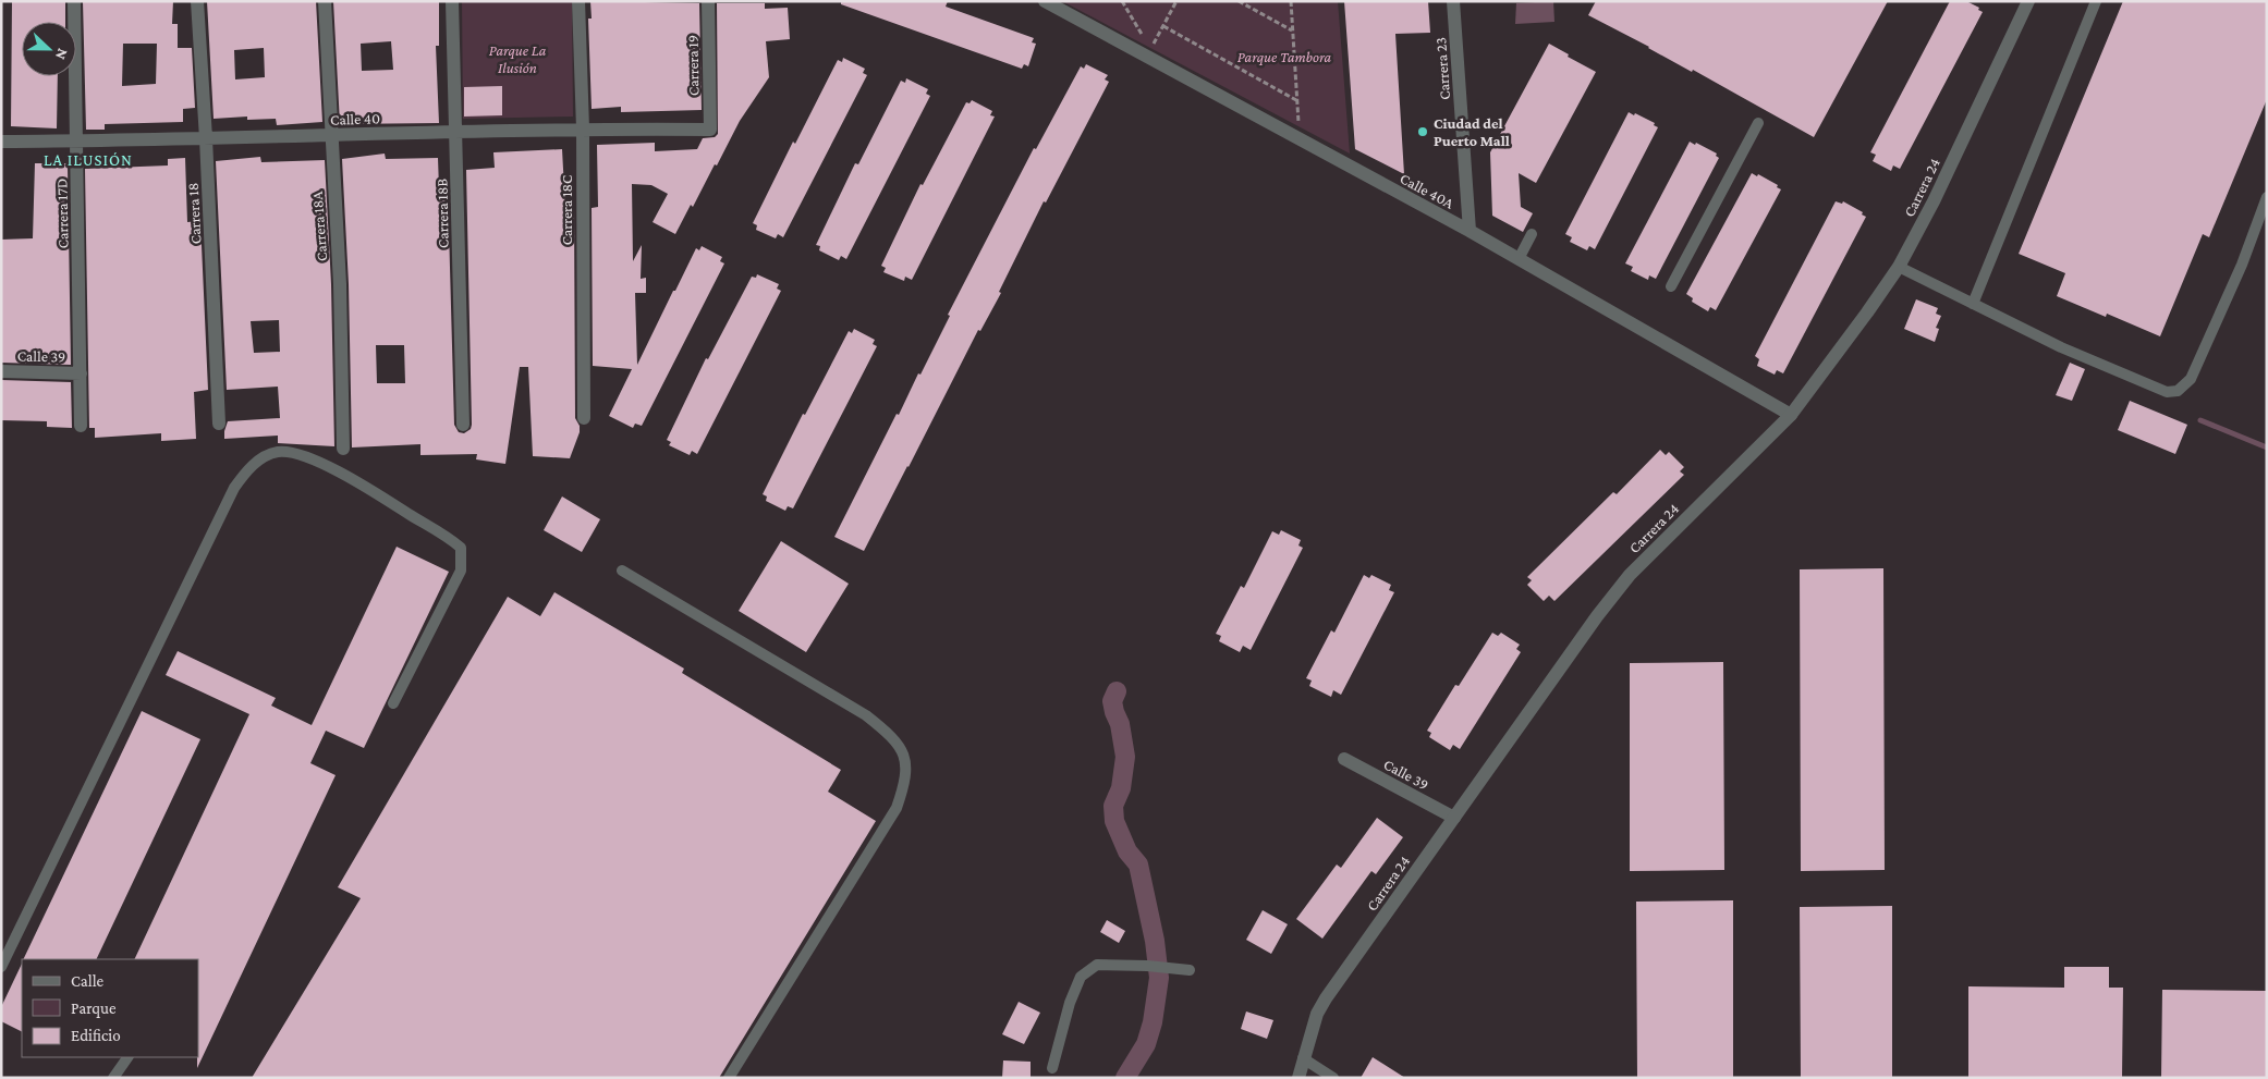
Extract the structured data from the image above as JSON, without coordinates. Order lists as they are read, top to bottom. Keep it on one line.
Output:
{"streets":{"street":["Carrera 19","Carrera 23","Calle 40","Carrera 24","Calle 40A","Carrera 18C","Carrera 17D","Carrera 18","Carrera 18B","Carrera 18A","Calle 39"]},"crossings":[["Carrera 19","Calle 40"],["Carrera 23","Calle 40A"],["Calle 40","Carrera 18C"],["Calle 40","Carrera 17D"],["Calle 40","Carrera 18"],["Calle 40","Carrera 18B"],["Calle 40","Carrera 18A"],["Carrera 24","Calle 40A"],["Carrera 24","Calle 39"],["Carrera 17D","Calle 39"]],"districts":["LA ILUSIÓN"],"parks":["Parque La Ilusión","Parque Tambora"],"places":["Ciudad del Puerto Mall"],"legend":["Calle","Parque","Edificio"],"north":"right"}
